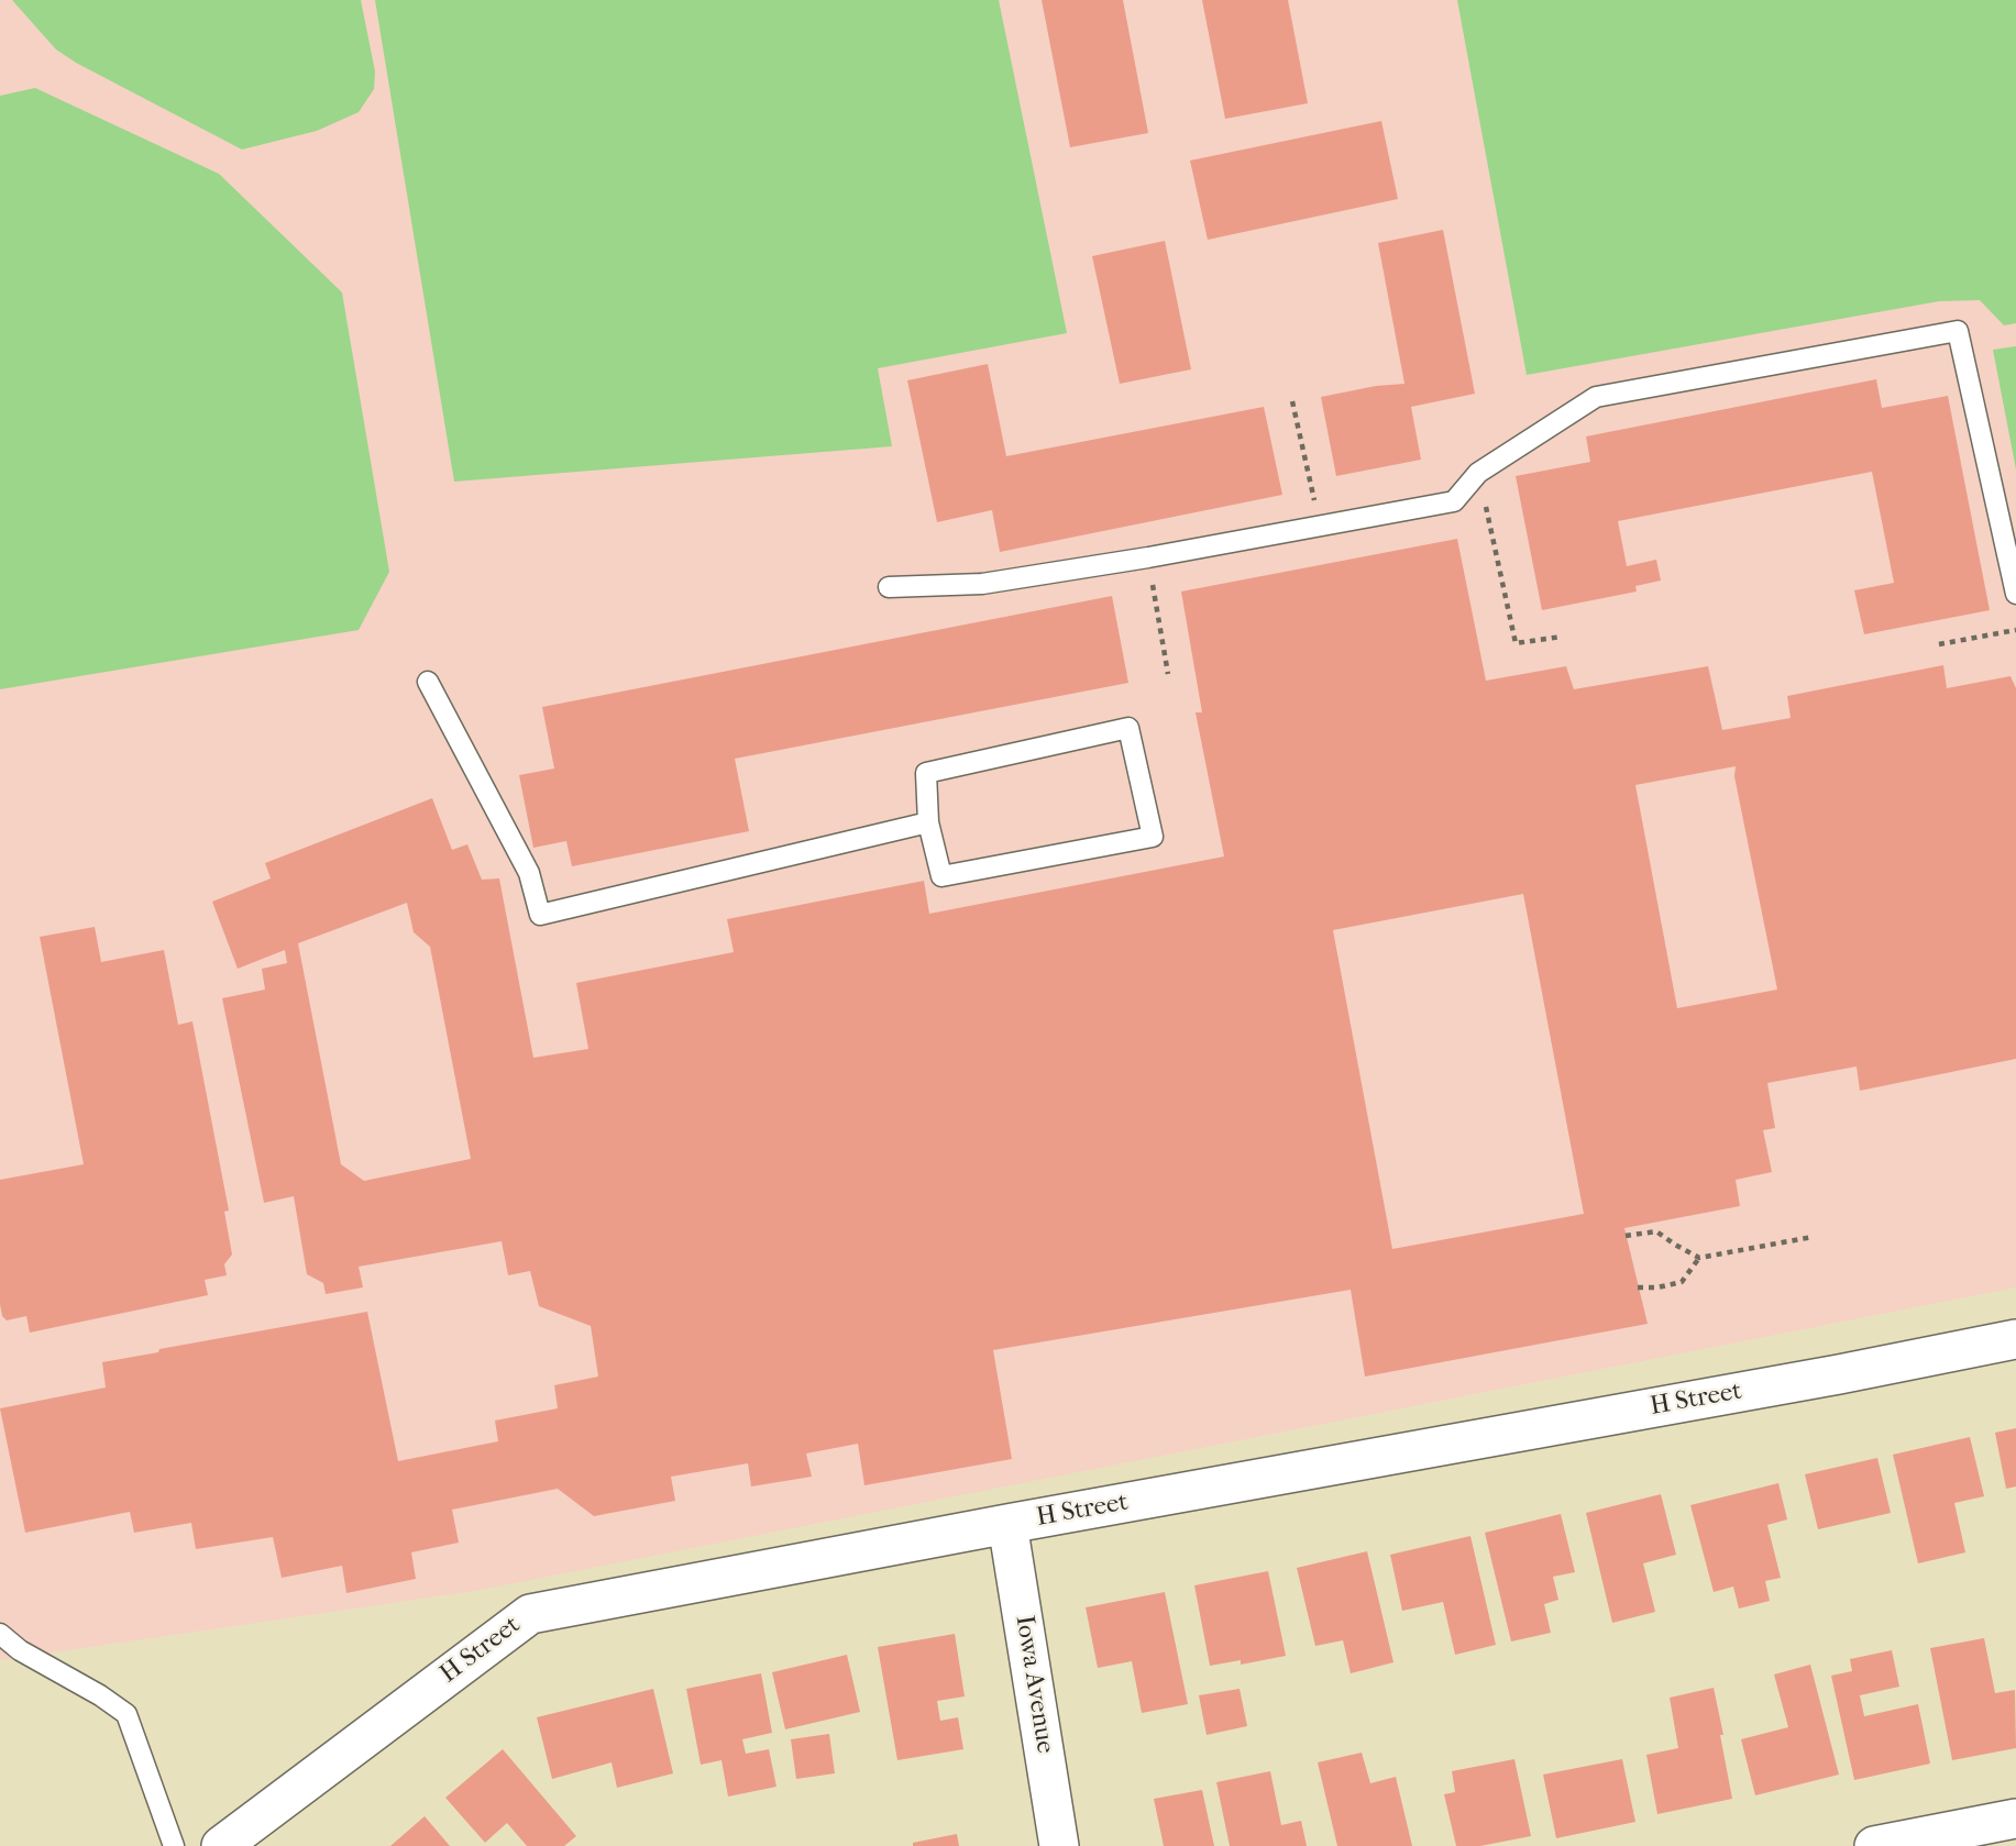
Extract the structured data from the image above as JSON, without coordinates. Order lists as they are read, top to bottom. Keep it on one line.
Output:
{"streets":{"street":["H Street","Iowa Avenue"]},"crossings":[["H Street","Iowa Avenue"]]}
